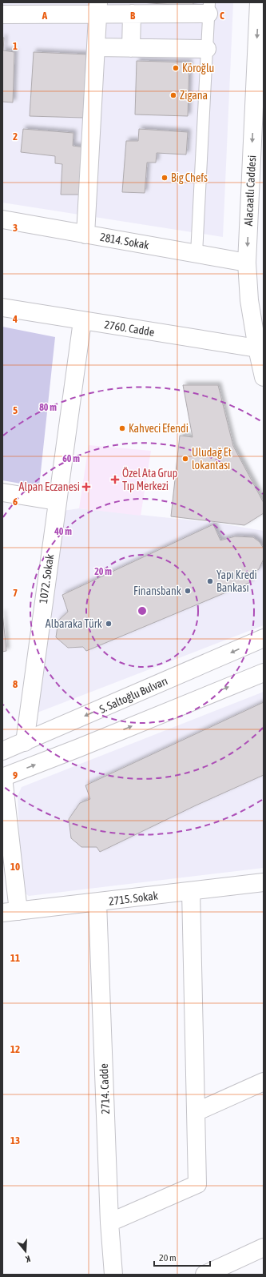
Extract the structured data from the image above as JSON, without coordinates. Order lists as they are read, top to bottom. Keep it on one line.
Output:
{"streets":{"street":["Alacaatlı Caddesi","2814. Sokak","2760. Cadde","1072. Sokak","S. Saltoğlu Bulvarı","2715. Sokak","2714. Cadde"]},"crossings":[["Alacaatlı Caddesi","2814. Sokak"],["Alacaatlı Caddesi","2760. Cadde"],["2760. Cadde","1072. Sokak"],["1072. Sokak","S. Saltoğlu Bulvarı"],["2715. Sokak","2714. Cadde"]],"one_way":["Alacaatlı Caddesi"],"places":{"other":["Köroğlu","Zigana","Big Chefs","Kahveci Efendi","Uludağ Et lokantası","Yapı Kredi Bankası","Finansbank","Albaraka Türk"],"health":["Özel Ata Grup Tıp Merkezi","Alpan Eczanesi"]},"scale_bar":"20 m","north":"bottom","grid":{"columns":["A","B","C"],"rows":["1","2","3","4","5","6","7","8","9","10","11","12","13"]},"rings":["80 m","60 m","40 m","20 m"]}
